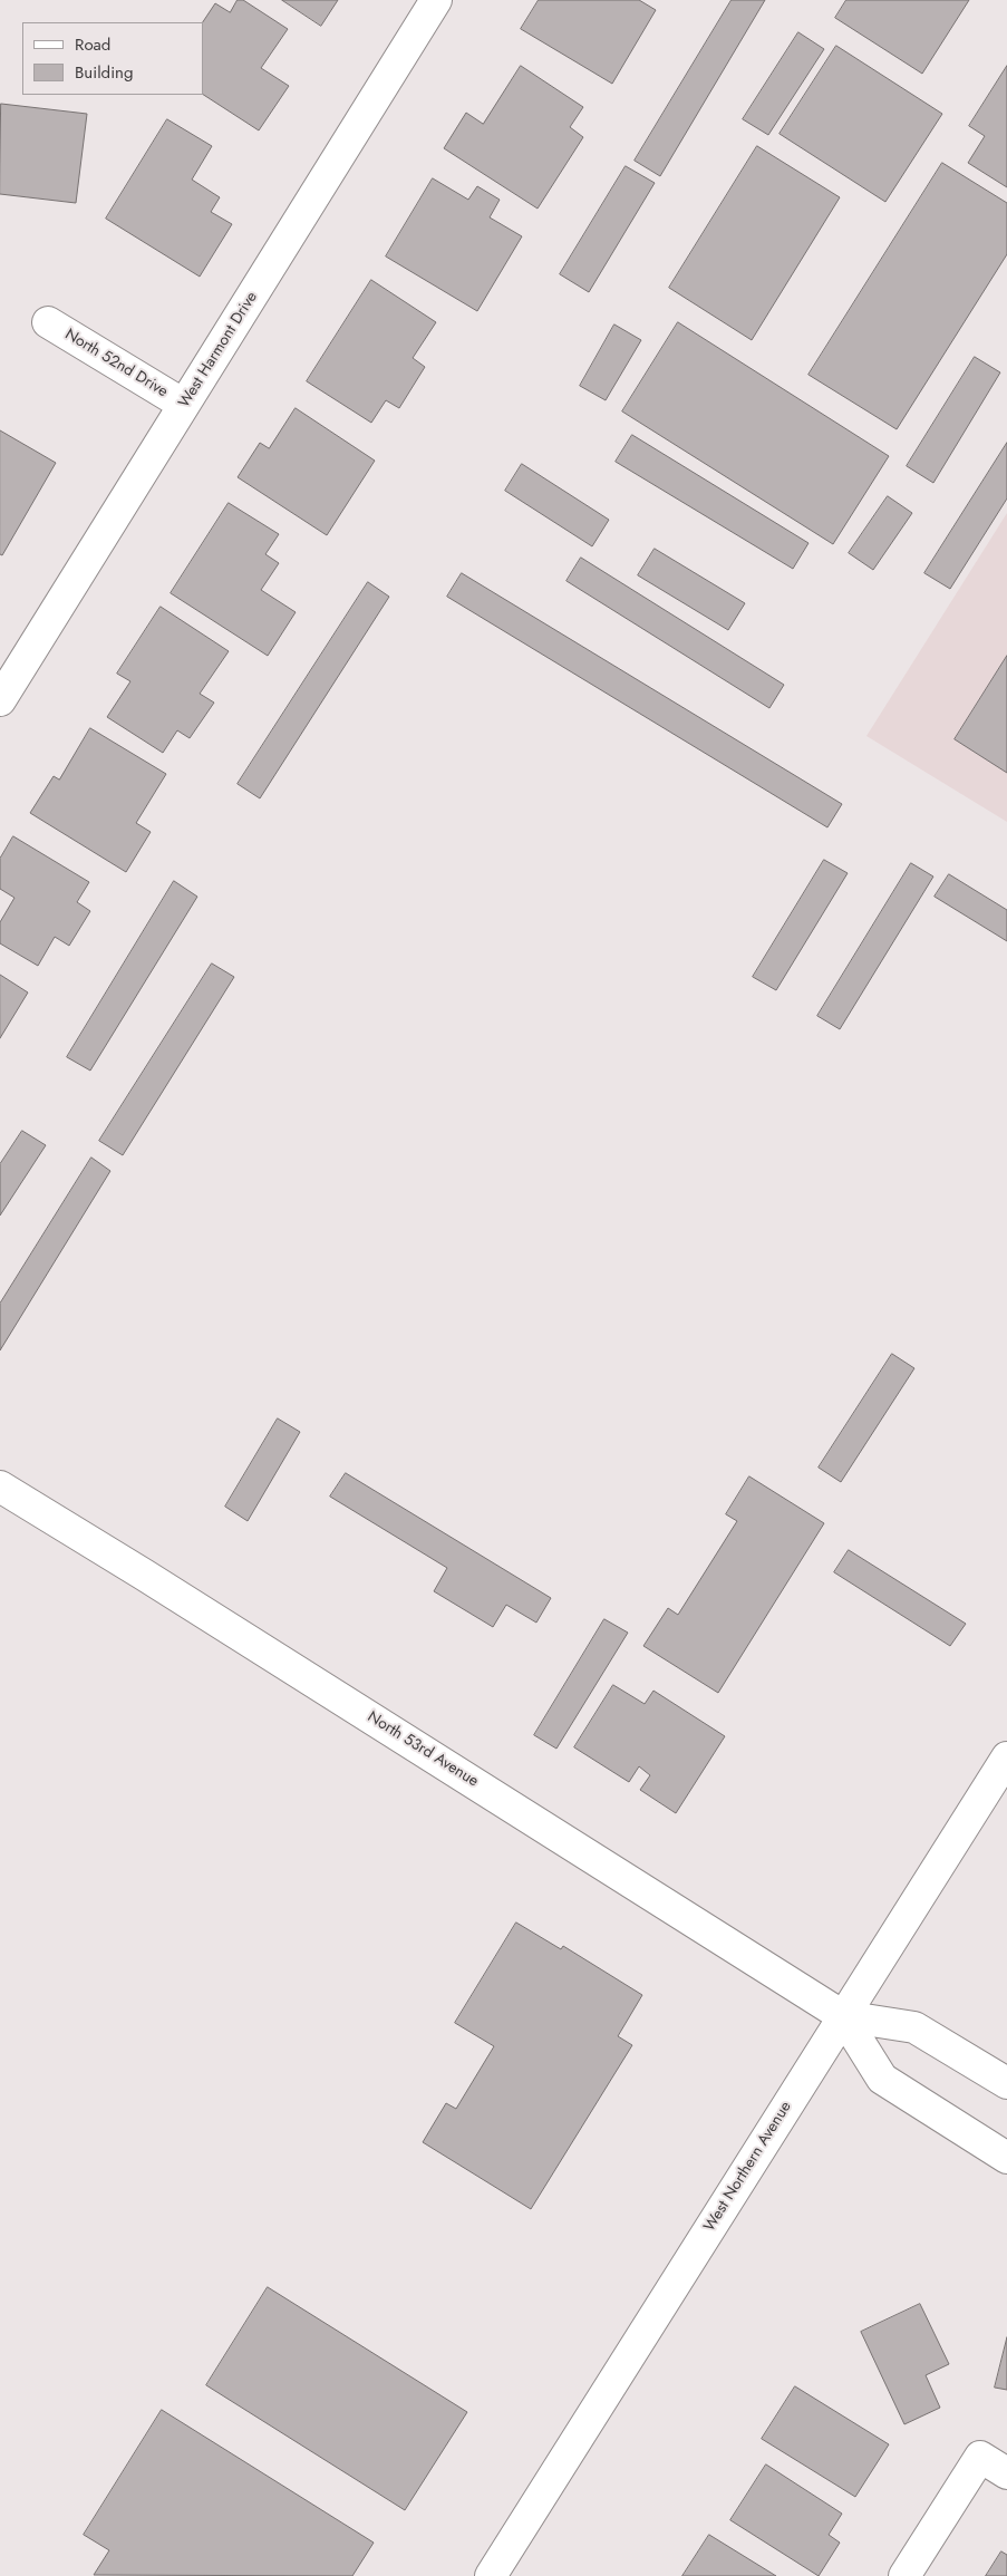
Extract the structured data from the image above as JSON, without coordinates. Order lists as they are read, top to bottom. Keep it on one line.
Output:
{"streets":{"street":["West Harmont Drive","North 52nd Drive","North 53rd Avenue","West Northern Avenue"]},"crossings":[["West Harmont Drive","North 52nd Drive"],["North 53rd Avenue","West Northern Avenue"]],"legend":["Road","Building"]}
